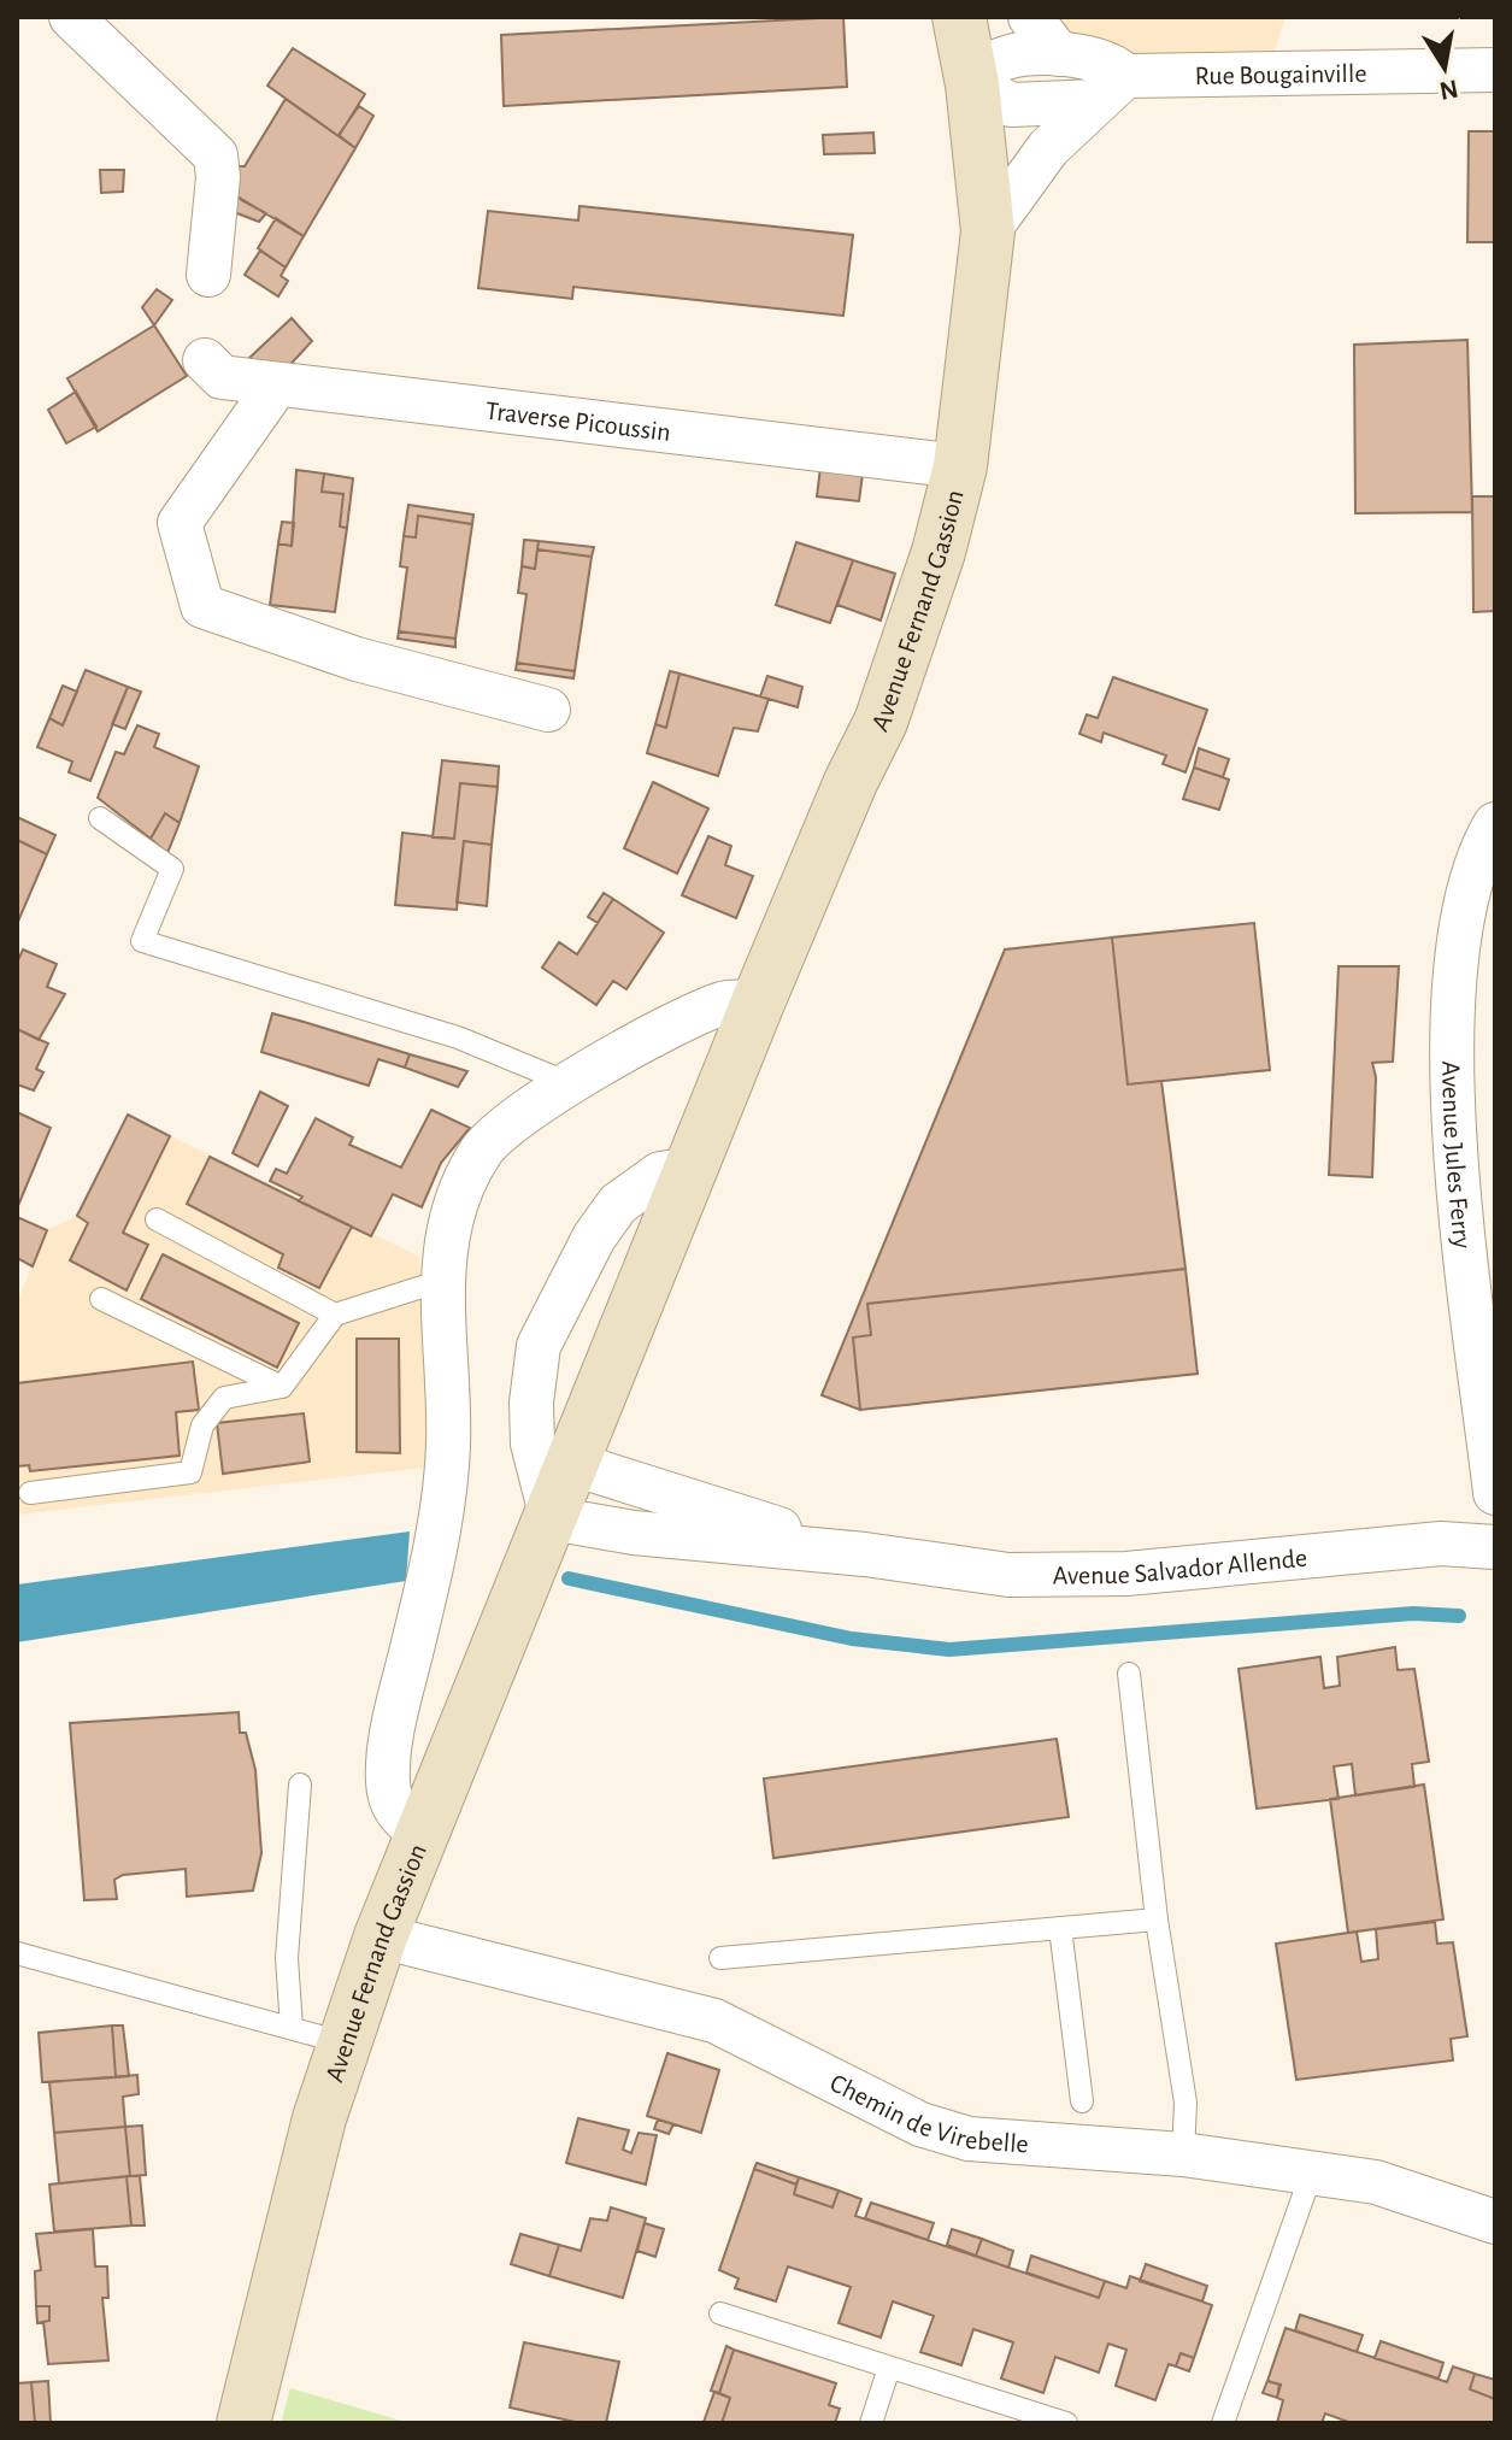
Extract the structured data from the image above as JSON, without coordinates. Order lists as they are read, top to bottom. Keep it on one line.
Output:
{"streets":{"street":["Rue Bougainville","Traverse Picoussin","Avenue Fernand Gassion","Avenue Jules Ferry","Avenue Salvador Allende","Chemin de Virebelle"]},"crossings":[["Rue Bougainville","Avenue Fernand Gassion"],["Traverse Picoussin","Avenue Fernand Gassion"],["Avenue Fernand Gassion","Avenue Salvador Allende"],["Avenue Fernand Gassion","Chemin de Virebelle"]],"north":"bottom"}
